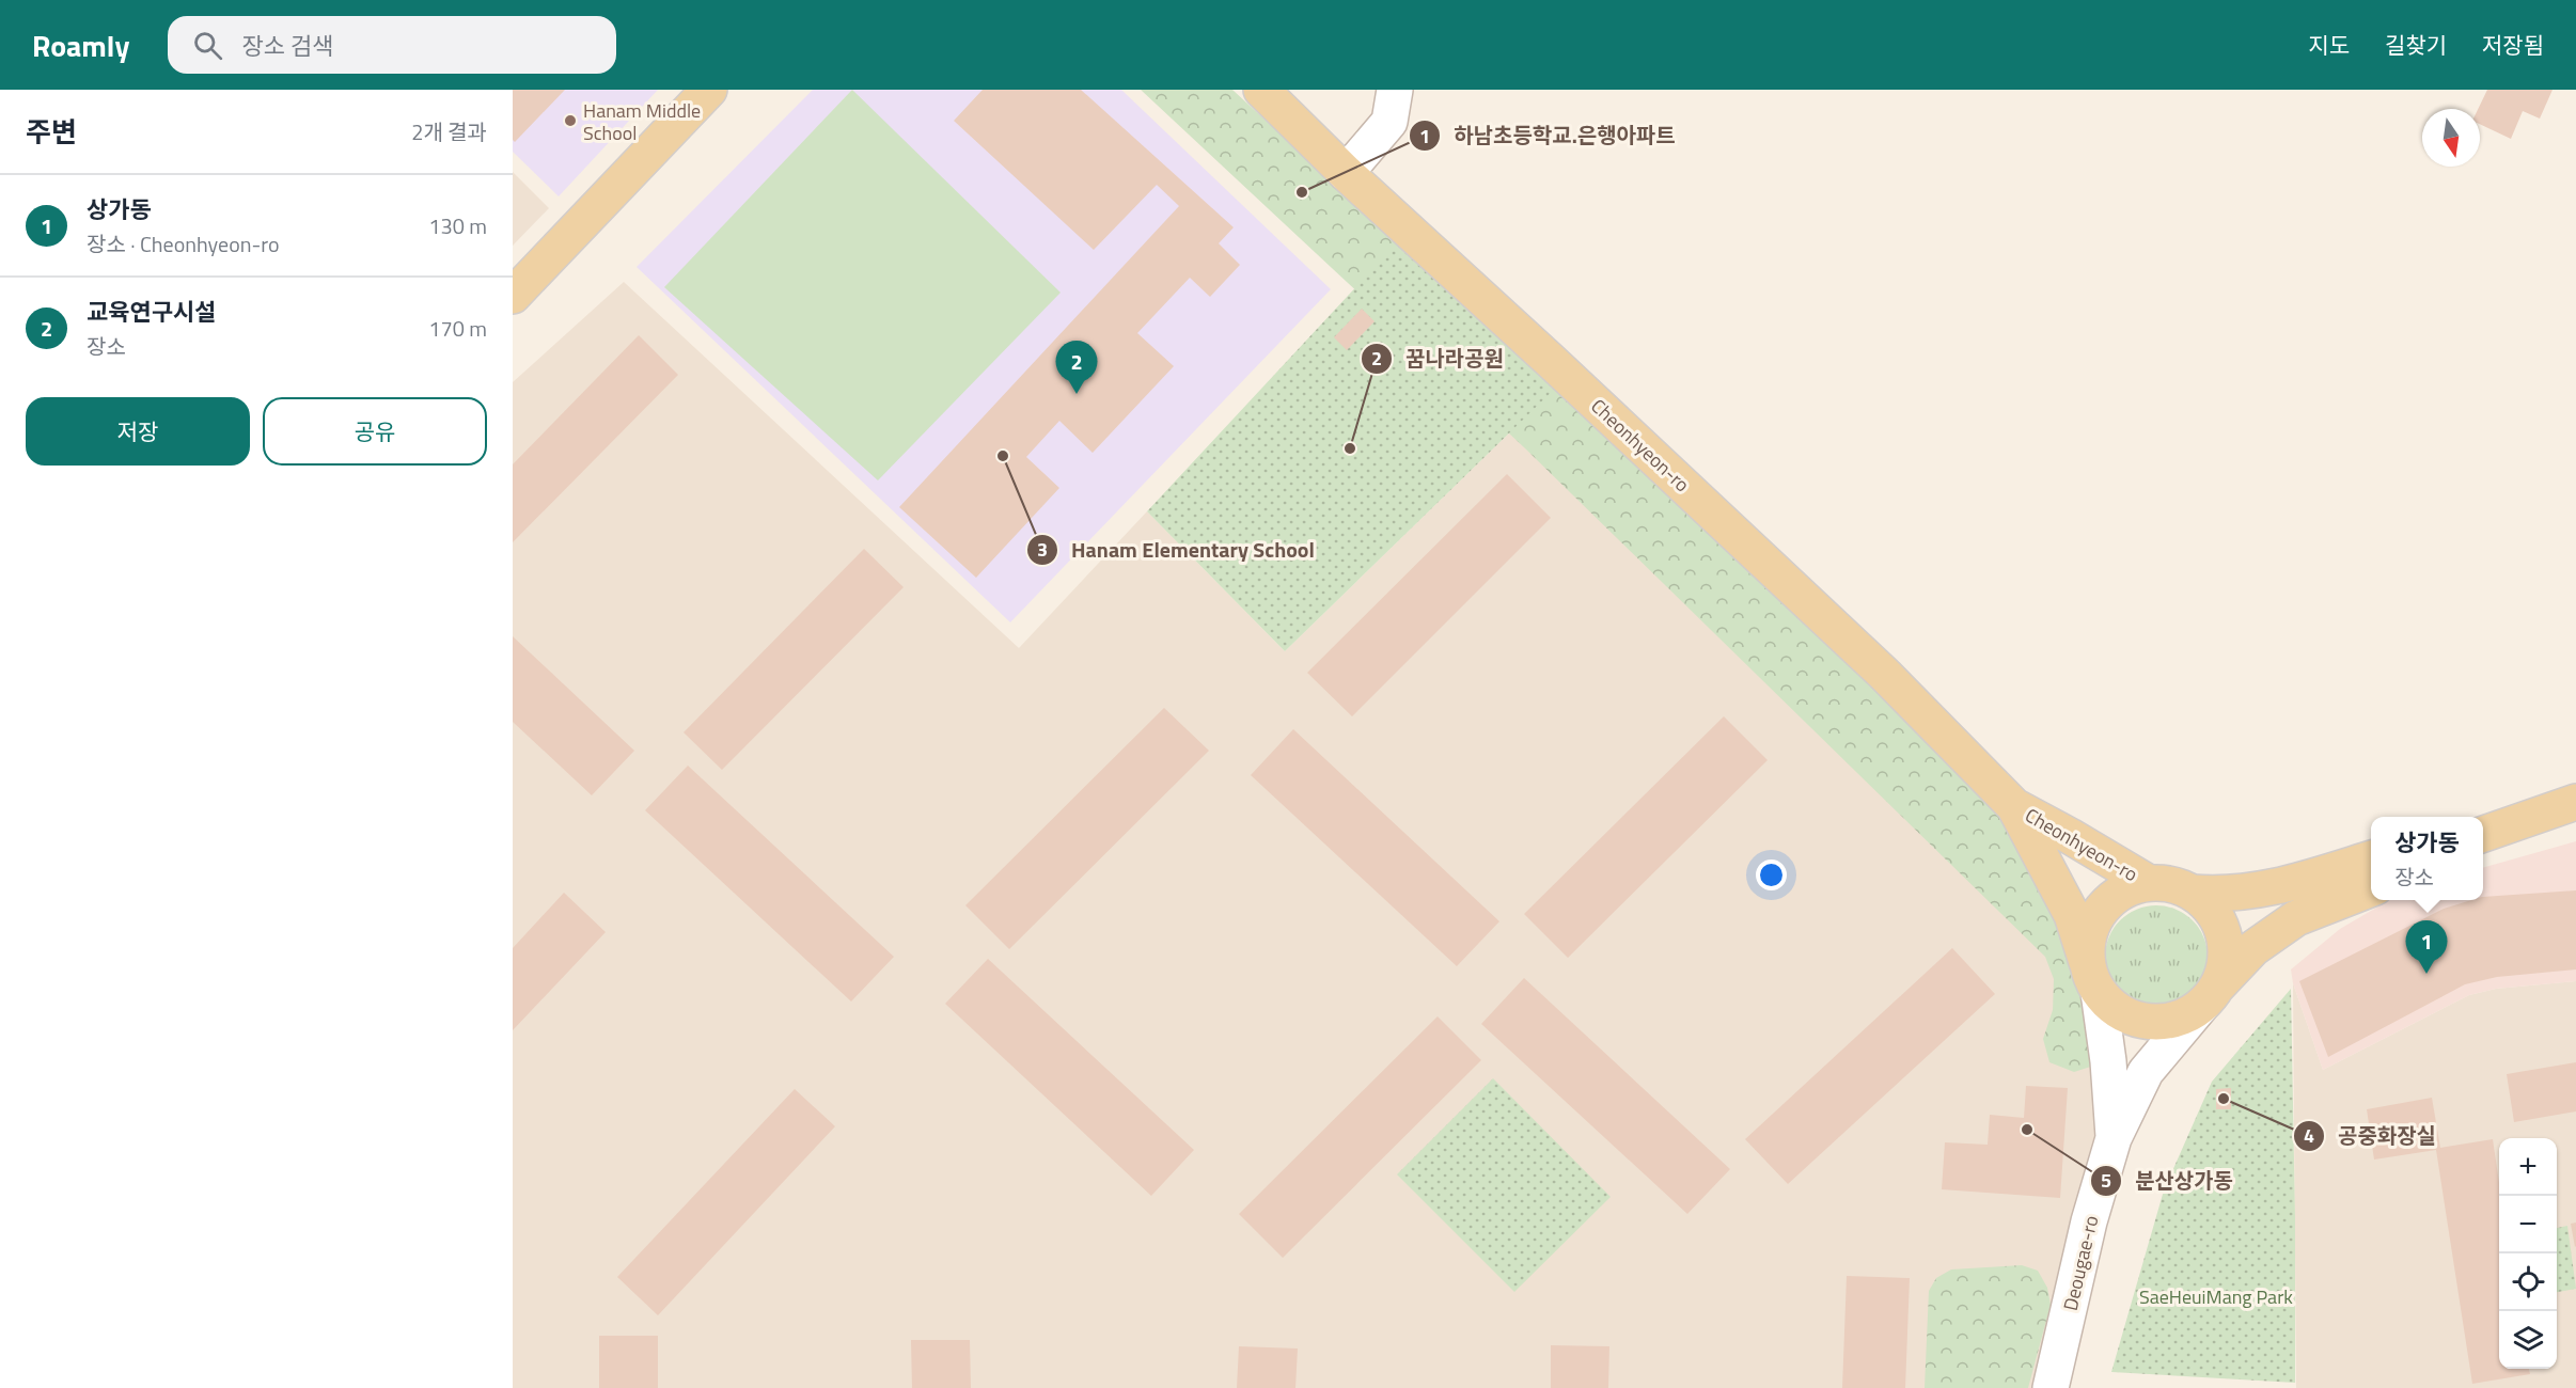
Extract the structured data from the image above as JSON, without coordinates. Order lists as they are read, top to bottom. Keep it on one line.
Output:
{"streets":{"main road":["Cheonhyeon-ro"],"street":["Deougae-ro"]},"crossings":[["Cheonhyeon-ro","Deougae-ro"]],"parks":["SaeHeuiMang Park"],"places":["Hanam Middle School","하남초등학교.은행아파트","꿈나라공원","Hanam Elementary School","공중화장실","분산상가동"],"north":"bottom","page":{"header":"Roamly","search":"장소 검색","nav":["지도","길찾기","저장됨"],"heading":["주변","2개 결과"],"list":[{"mark":"1","name":"상가동","note":"장소 · Cheonhyeon-ro","value":"130 m"},{"mark":"2","name":"교육연구시설","note":"장소","value":"170 m"}],"pins":["2","1"],"buttons":["저장","공유"],"popup":["상가동","장소"],"map_buttons":["+","−"]}}
